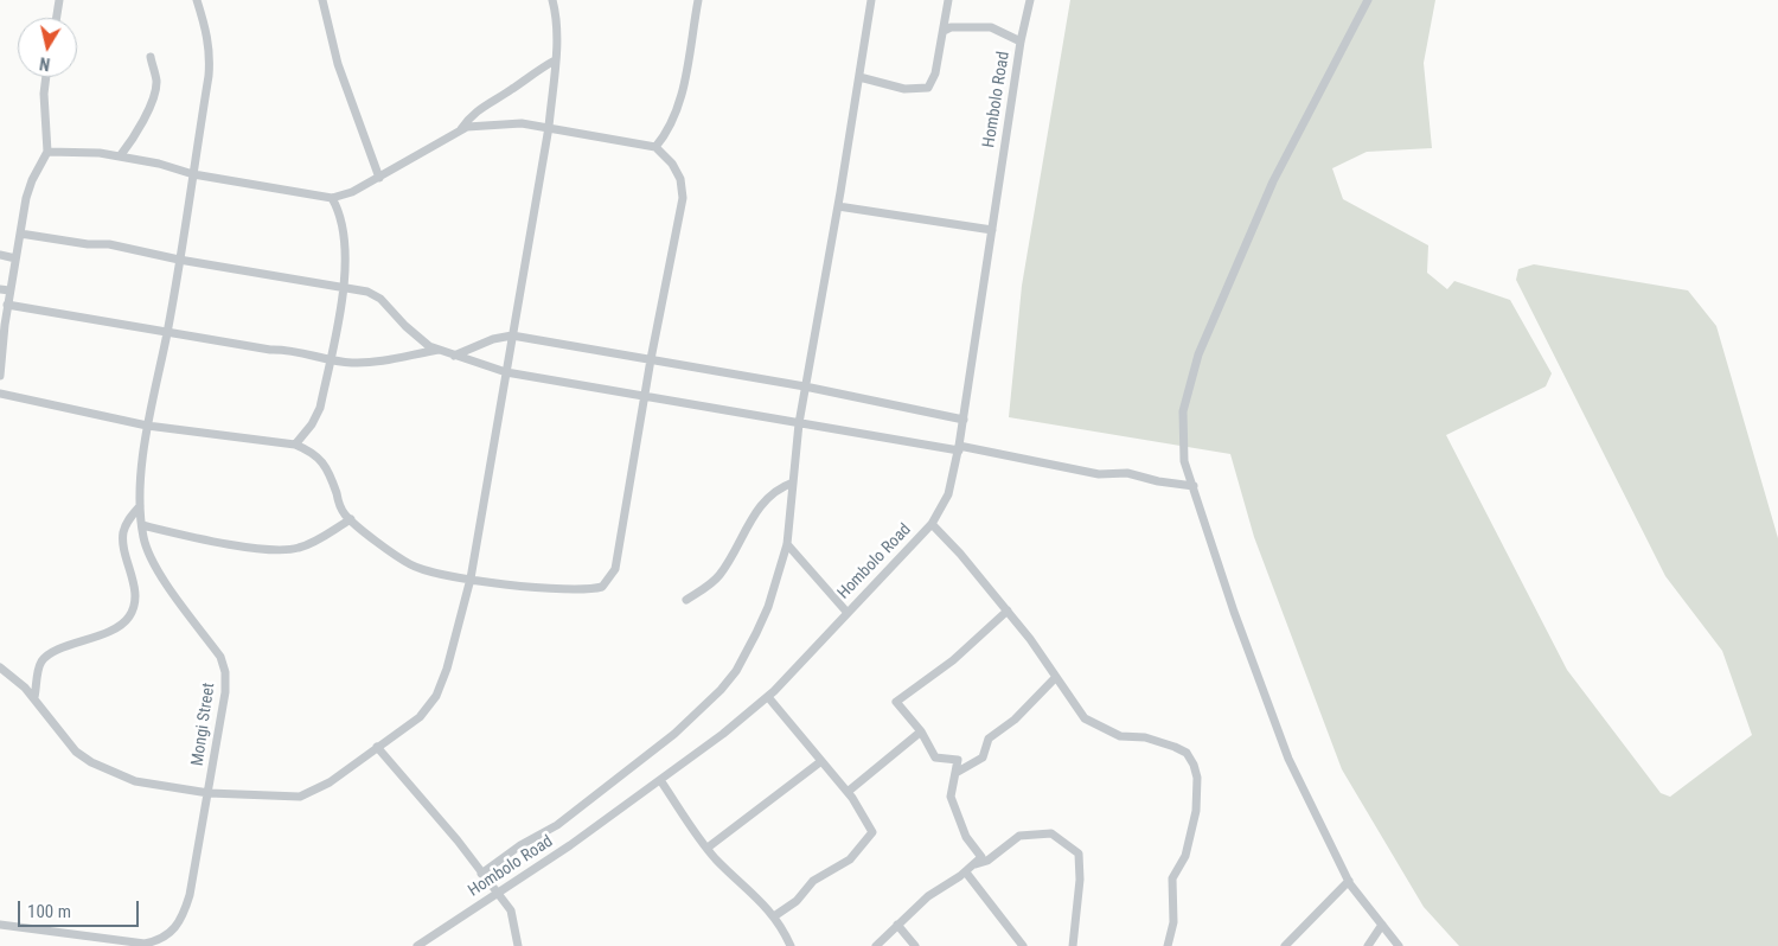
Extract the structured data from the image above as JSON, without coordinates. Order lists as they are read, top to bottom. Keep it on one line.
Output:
{"streets":{"street":["Hombolo Road","Mongi Street"]},"scale_bar":"100 m","north":"bottom"}
